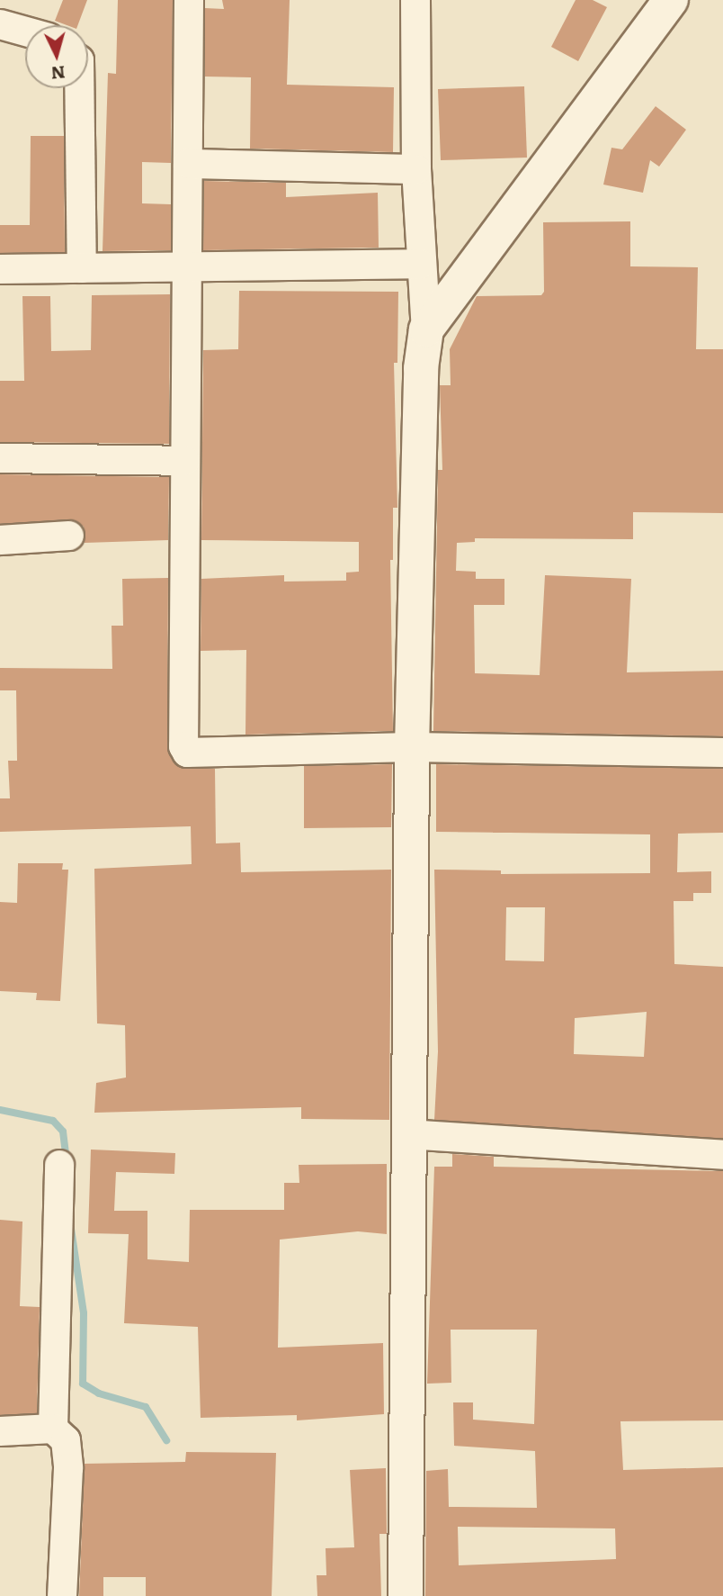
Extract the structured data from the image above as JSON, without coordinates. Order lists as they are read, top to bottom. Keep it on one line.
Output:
{"north":"bottom"}
